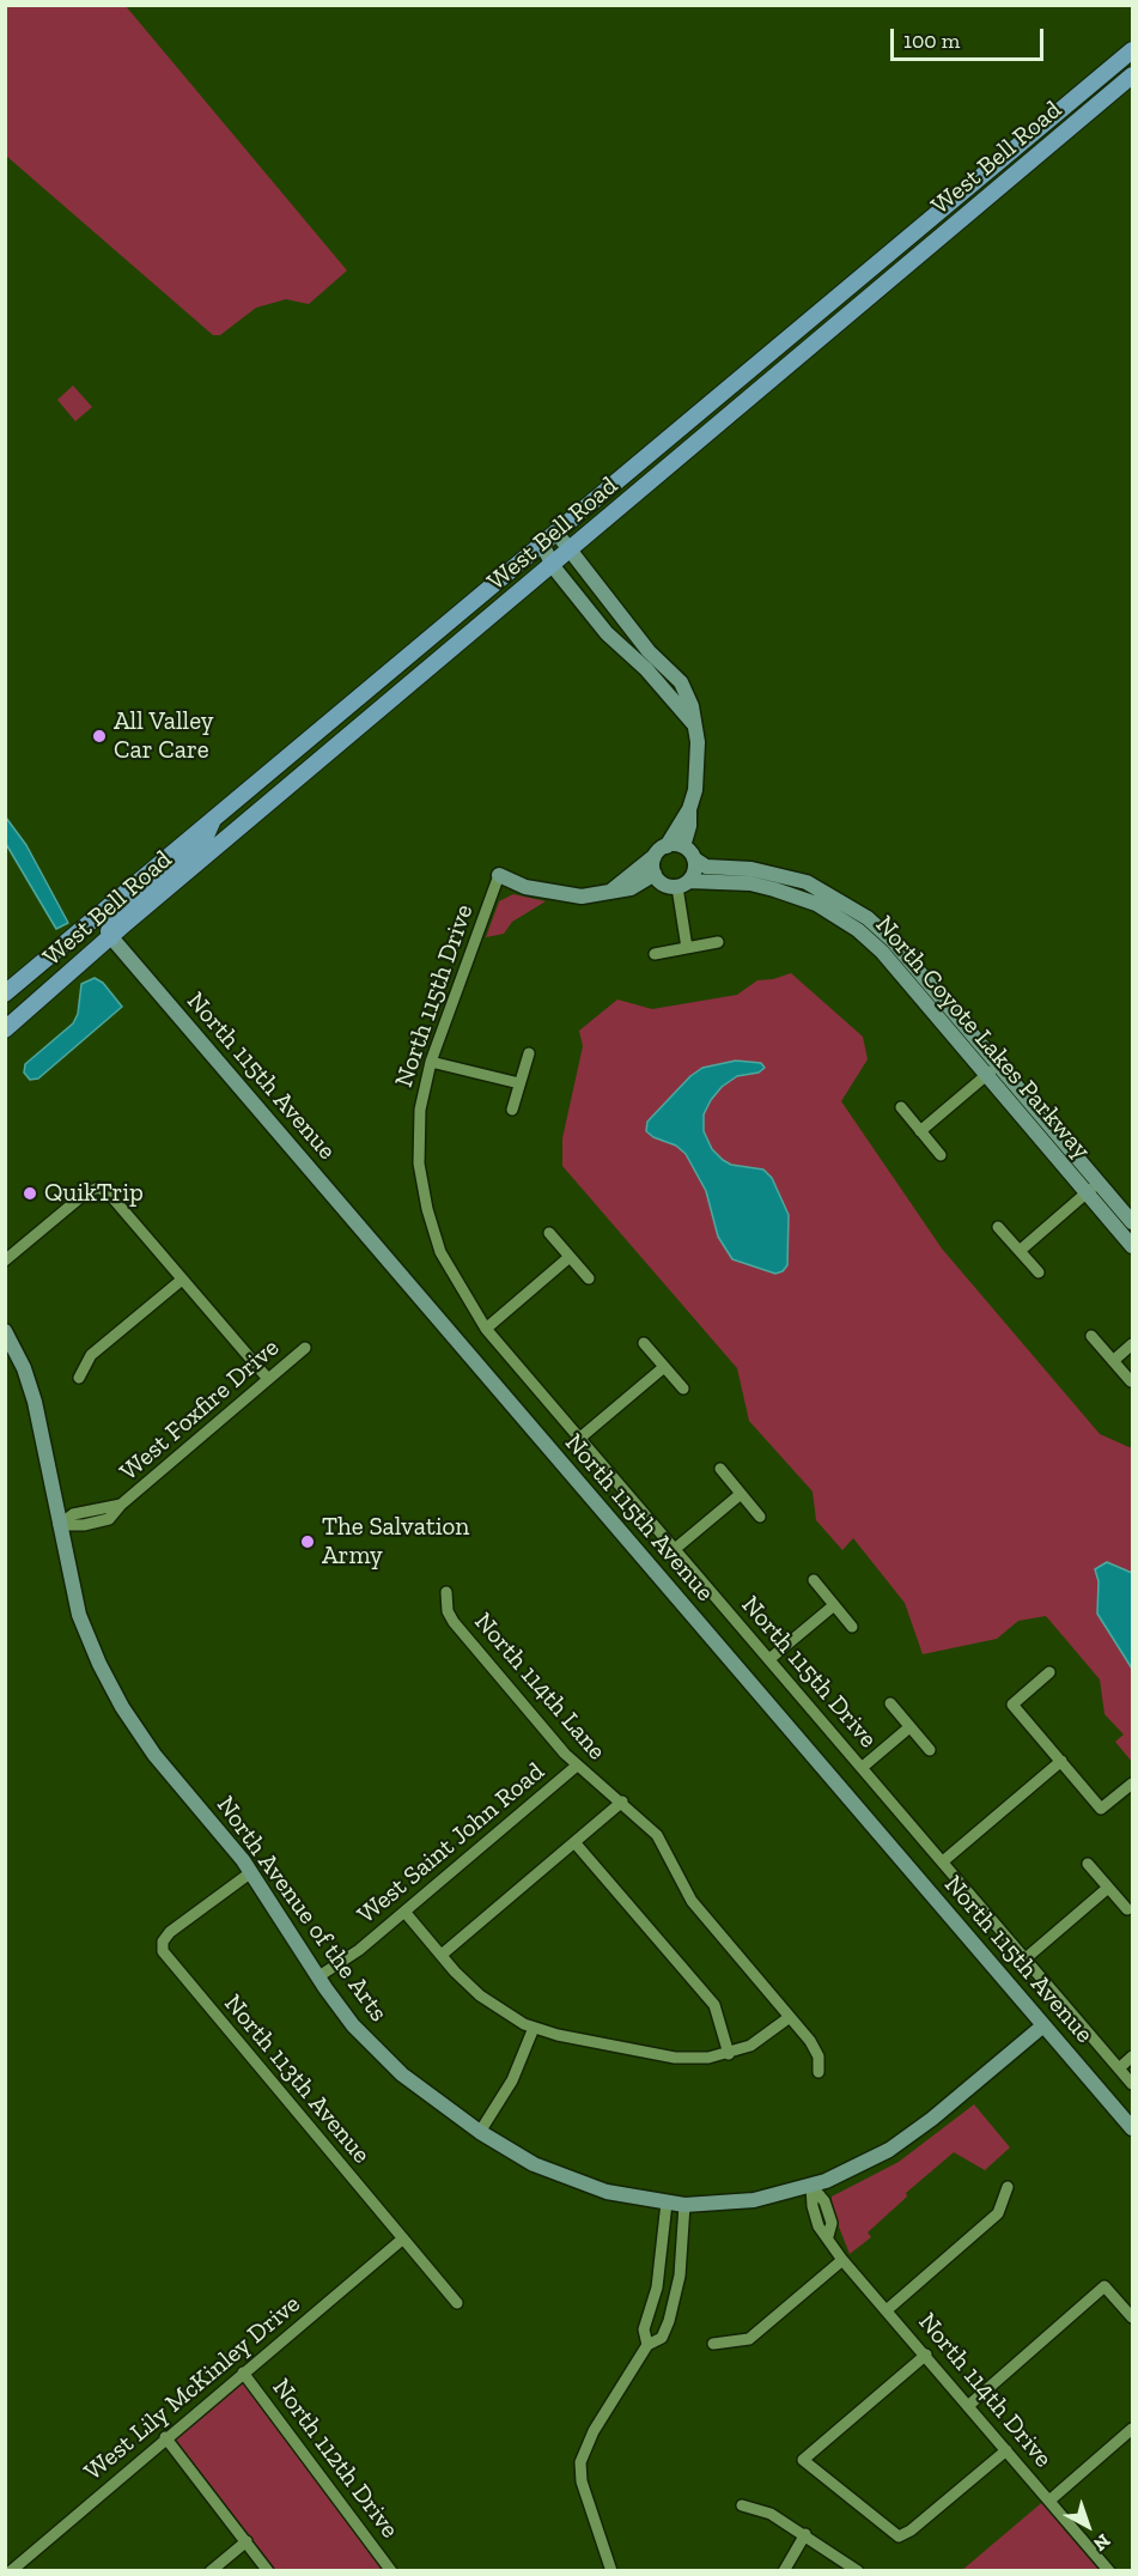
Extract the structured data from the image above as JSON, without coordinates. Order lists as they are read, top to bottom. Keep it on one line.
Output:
{"streets":{"main road":["West Bell Road"],"street":["North 115th Drive","North Coyote Lakes Parkway","North 115th Avenue","West Foxfire Drive","North 114th Lane","West Saint John Road","North Avenue of the Arts","North 113th Avenue","West Lily McKinley Drive","North 114th Drive","North 112th Drive"]},"crossings":[["West Bell Road","North 115th Avenue"],["North 115th Avenue","North Avenue of the Arts"],["West Foxfire Drive","North Avenue of the Arts"],["North 114th Lane","West Saint John Road"],["West Saint John Road","North Avenue of the Arts"],["North Avenue of the Arts","North 113th Avenue"],["North Avenue of the Arts","North 114th Drive"],["North 113th Avenue","West Lily McKinley Drive"],["West Lily McKinley Drive","North 112th Drive"]],"places":["All Valley Car Care","QuikTrip","The Salvation Army"],"scale_bar":"100 m","north":"bottom right"}
